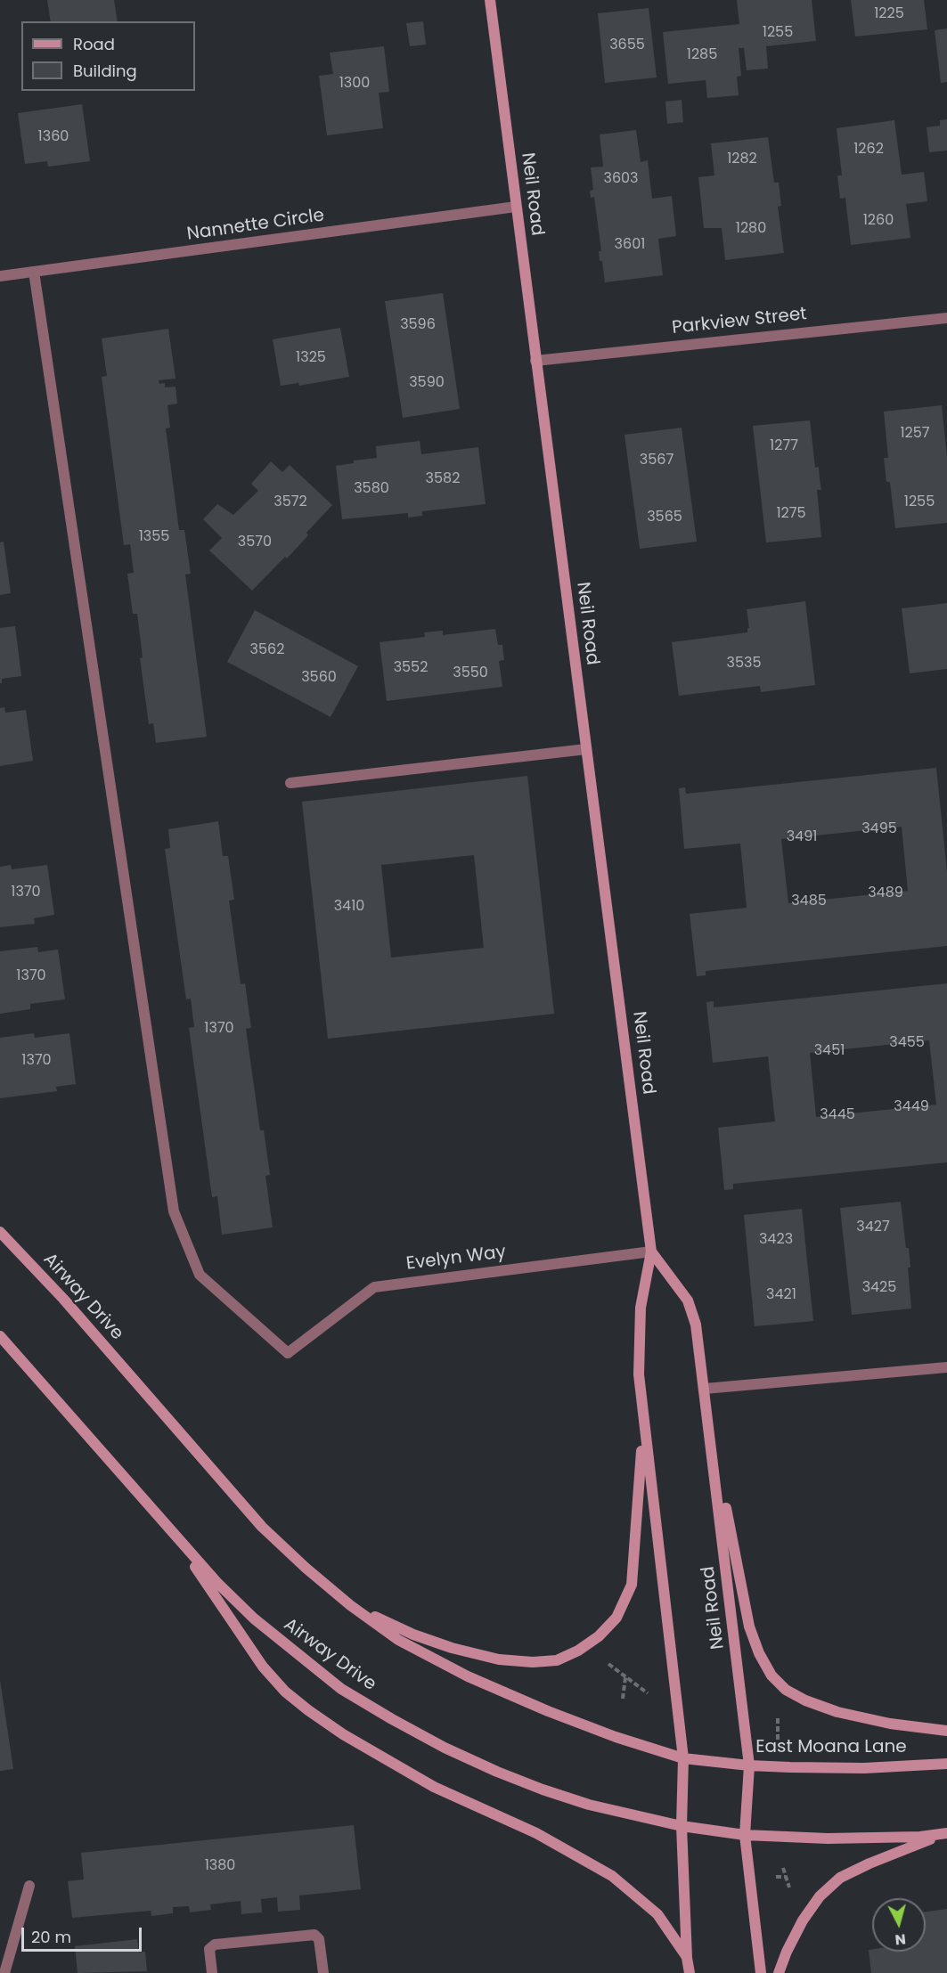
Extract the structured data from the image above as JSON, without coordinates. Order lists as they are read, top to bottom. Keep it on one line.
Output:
{"streets":{"main road":["Neil Road","Airway Drive","East Moana Lane"],"street":["Nannette Circle","Parkview Street","Evelyn Way"]},"crossings":[["Neil Road","Nannette Circle"],["Neil Road","Parkview Street"],["Neil Road","Evelyn Way"],["Neil Road","Airway Drive"],["Neil Road","East Moana Lane"],["Nannette Circle","Evelyn Way"],["Airway Drive","East Moana Lane"]],"house_numbers":["1225","1255","3655","1285","1300","1360","1262","1282","3603","1260","1280","3601","3596","1325","3590","1257","1277","3567","3582","3580","3572","1255","1275","3565","1355","3570","3562","3535","3552","3550","3560","3495","3491","1370","3489","3485","3410","1370","1370","3455","3451","1370","3449","3445","3427","3423","3425","3421","1380"],"legend":["Road","Building"],"scale_bar":"20 m","north":"bottom"}
